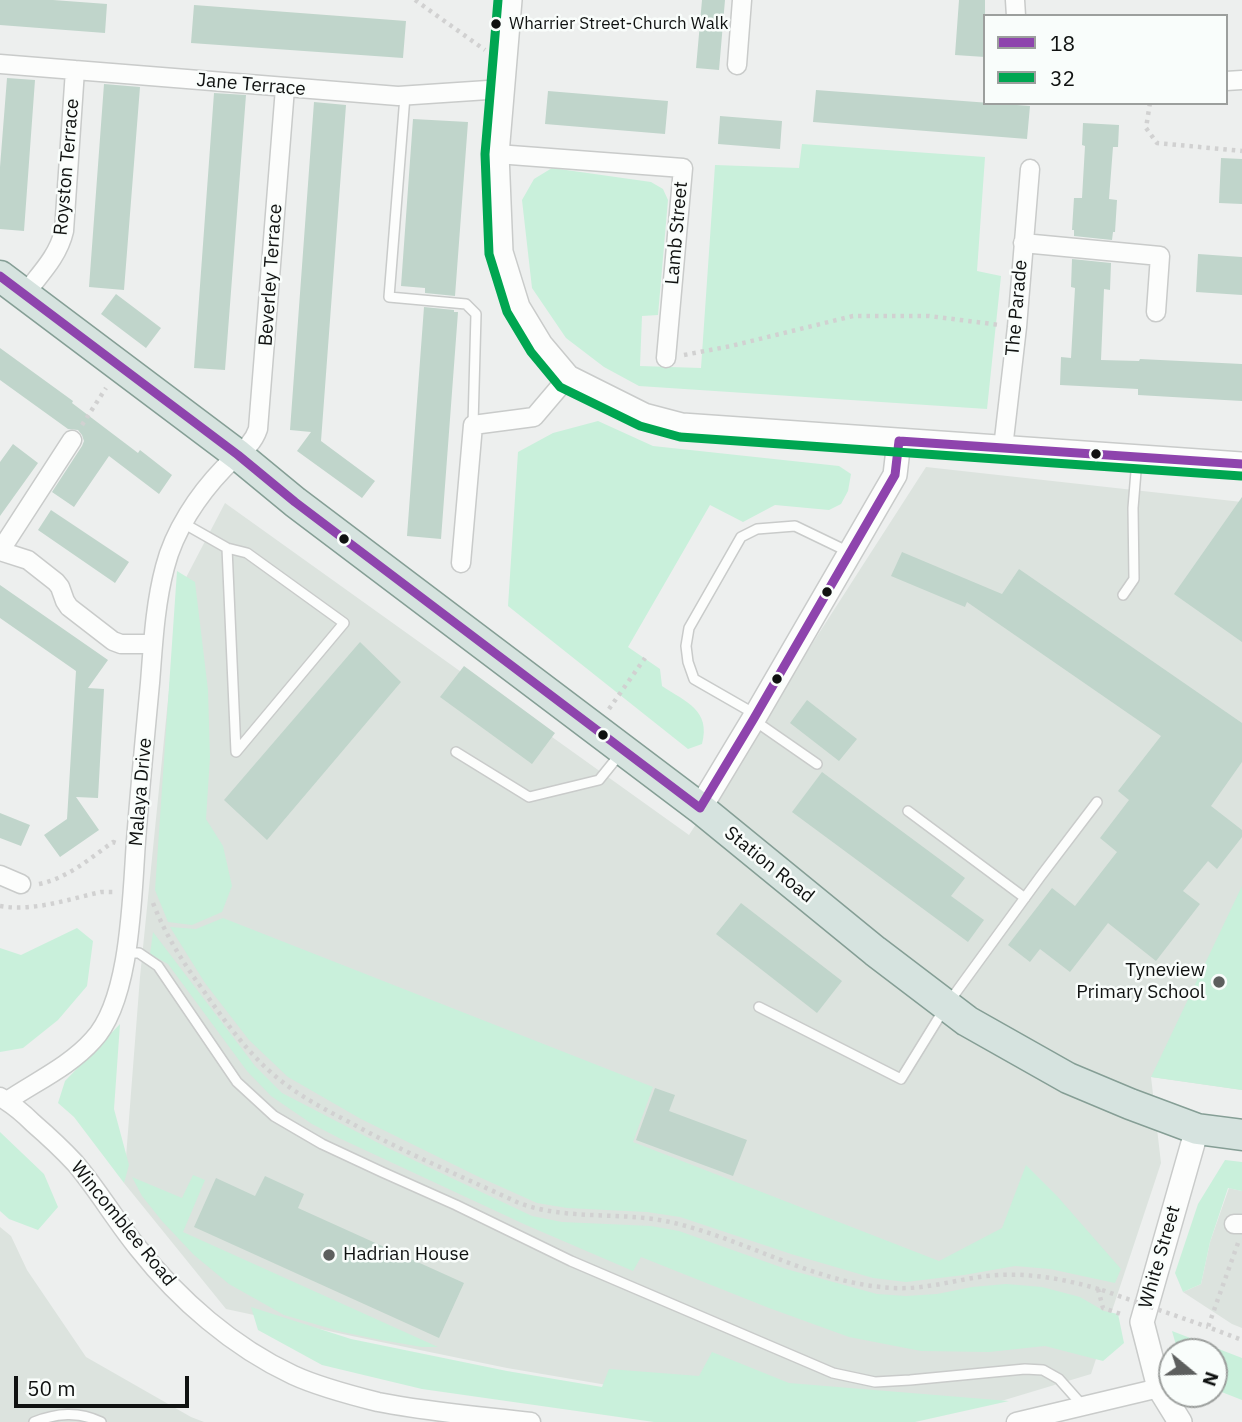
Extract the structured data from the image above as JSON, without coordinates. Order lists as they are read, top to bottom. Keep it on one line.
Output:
{"streets":{"main road":["Station Road"],"street":["Jane Terrace","Royston Terrace","Lamb Street","Beverley Terrace","The Parade","Malaya Drive","Wincomblee Road","White Street"]},"crossings":[["Jane Terrace","Royston Terrace"],["Jane Terrace","Beverley Terrace"],["Royston Terrace","Station Road"],["Beverley Terrace","Malaya Drive"],["Beverley Terrace","Station Road"],["Malaya Drive","Station Road"],["Malaya Drive","Wincomblee Road"],["Station Road","White Street"]],"places":["Wharrier Street-Church Walk","Tyneview Primary School","Hadrian House"],"lines":["transit line 32","transit line 18"],"legend":["18","32"],"scale_bar":"50 m","north":"right"}
